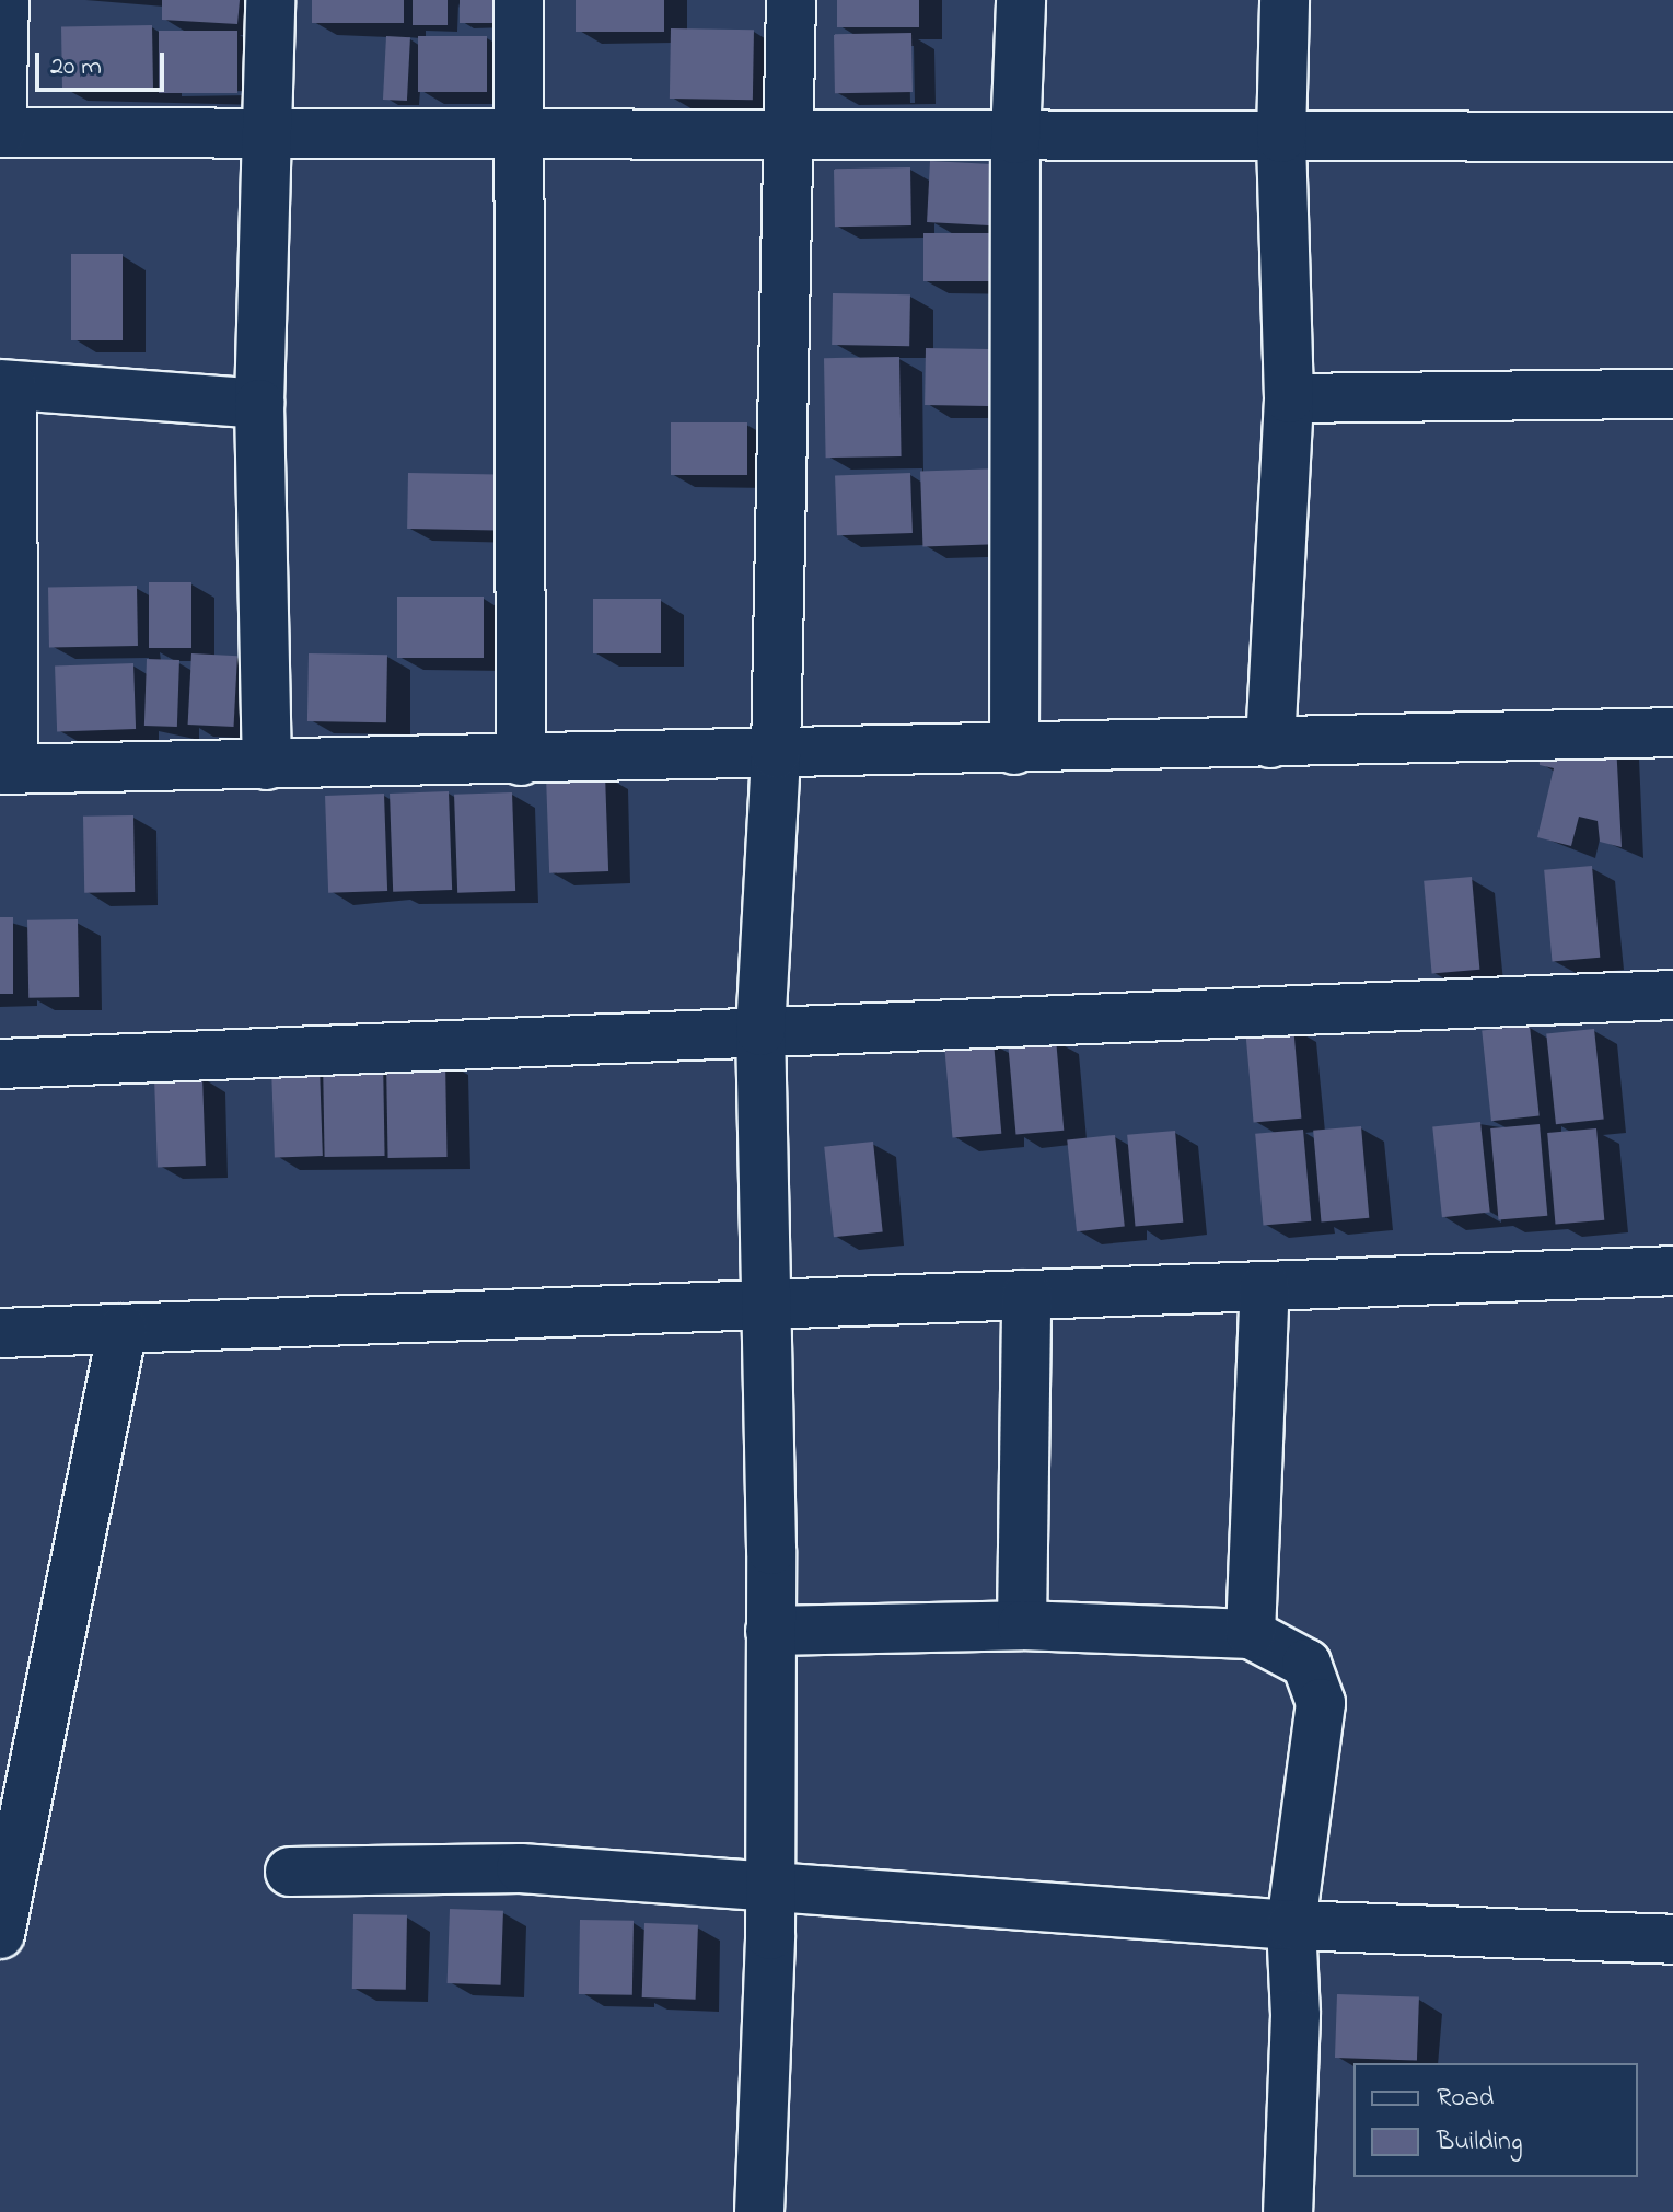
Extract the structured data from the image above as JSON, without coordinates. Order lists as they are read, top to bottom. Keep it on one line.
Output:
{"legend":["Road","Building"],"scale_bar":"20 m"}
